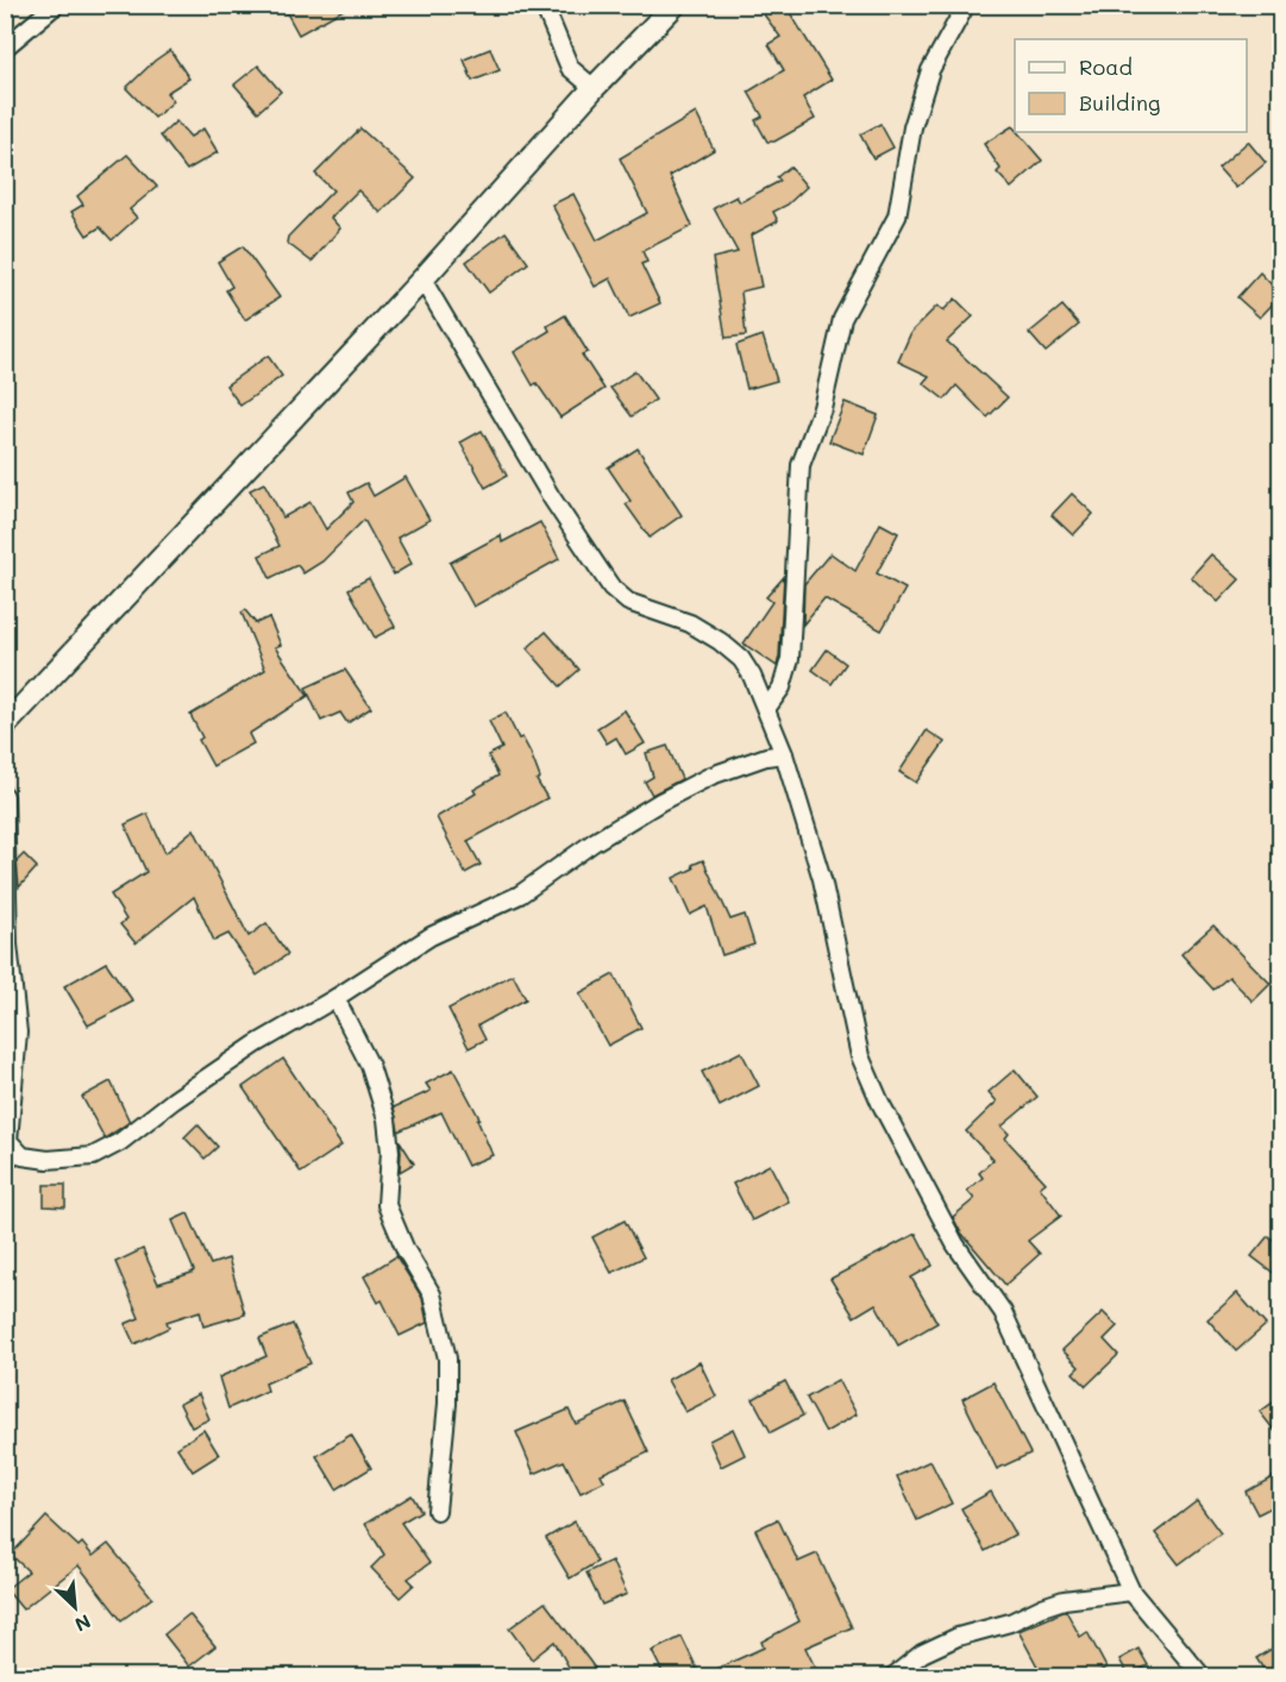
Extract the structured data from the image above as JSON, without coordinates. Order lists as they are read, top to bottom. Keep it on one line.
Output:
{"legend":["Road","Building"],"north":"bottom right"}
